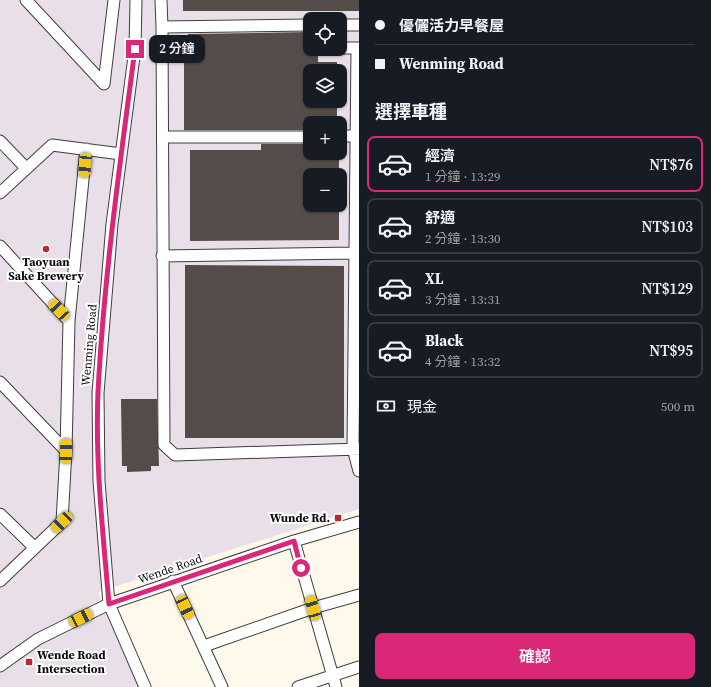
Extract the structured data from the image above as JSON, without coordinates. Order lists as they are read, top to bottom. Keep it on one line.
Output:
{"streets":{"street":["Wenming Road","Wende Road"]},"crossings":[["Wenming Road","Wende Road"]],"places":{"other":["Taoyuan Sake Brewery"],"transit":["Wunde Rd.","Wende Road Intersection"]},"page":{"banner":["優儷活力早餐屋","Wenming Road"],"map_buttons":["+","−"],"bubble":"2 分鐘","heading":"選擇車種","list":[{"name":"經濟","note":"1 分鐘 · 13:29","value":"NT$76"},{"name":"舒適","note":"2 分鐘 · 13:30","value":"NT$103"},{"name":"XL","note":"3 分鐘 · 13:31","value":"NT$129"},{"name":"Black","note":"4 分鐘 · 13:32","value":"NT$95"}],"pay":["現金","500 m"],"buttons":"確認"}}
